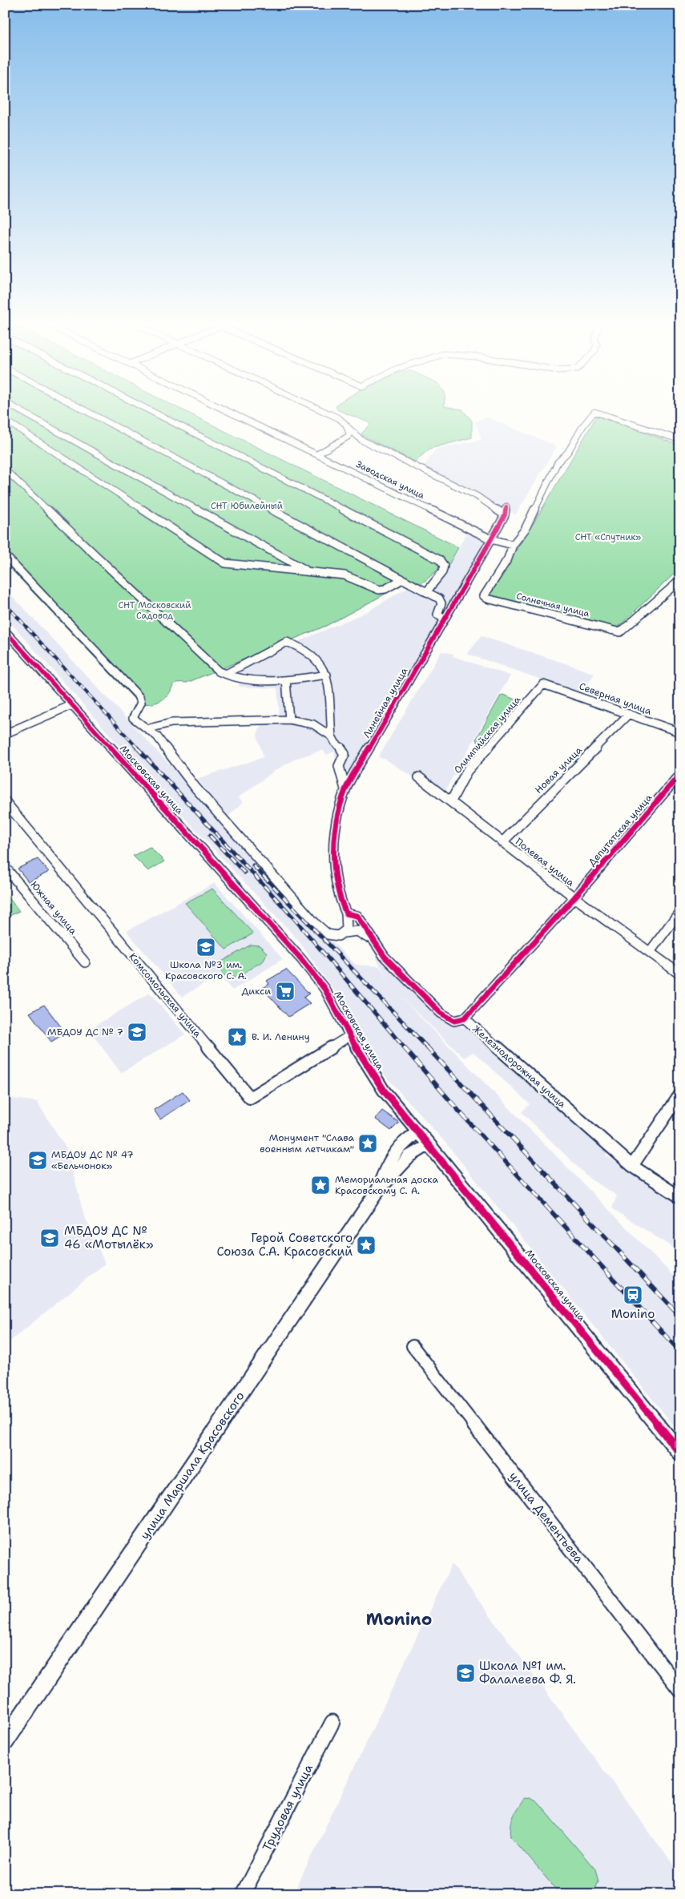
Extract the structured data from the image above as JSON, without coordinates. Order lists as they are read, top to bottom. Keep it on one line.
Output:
{"streets":{"street":["Заводская улица","Солнечная улица","Северная улица","Линейная улица","Олимпийская улица","Новая улица","Московская улица","Депутатская улица","Полевая улица","Южная улица","Комсомольская улица","Железнодорожная улица","улица Маршала Красовского","улица Дементьева","Трудовая улица"]},"crossings":[["Заводская улица","Солнечная улица"],["Заводская улица","Линейная улица"],["Северная улица","Олимпийская улица"],["Северная улица","Новая улица"],["Линейная улица","Железнодорожная улица"],["Олимпийская улица","Полевая улица"],["Новая улица","Полевая улица"],["Московская улица","Комсомольская улица"],["Московская улица","улица Маршала Красовского"],["Депутатская улица","Полевая улица"]],"districts":["Monino"],"parks":["СНТ Юбилейный","СНТ «Спутник»","СНТ Московский Садовод"],"places":{"school or university":["Школа №3 им. Красовского С. А.","МБДОУ ДС № 7","МБДОУ ДС № 47 «Бельчонок»","МБДОУ ДC № 46 «Мотылёк»","Школа №1 им. Фалалеева Ф. Я."],"supermarket":["Дикси"],"place":["В. И. Ленину","Монумент \"Слава военным летчикам\"","Мемориальная доска Красовскому С. А.","Герой Советского Союза С.А. Красовский"],"station":["Monino"]}}
